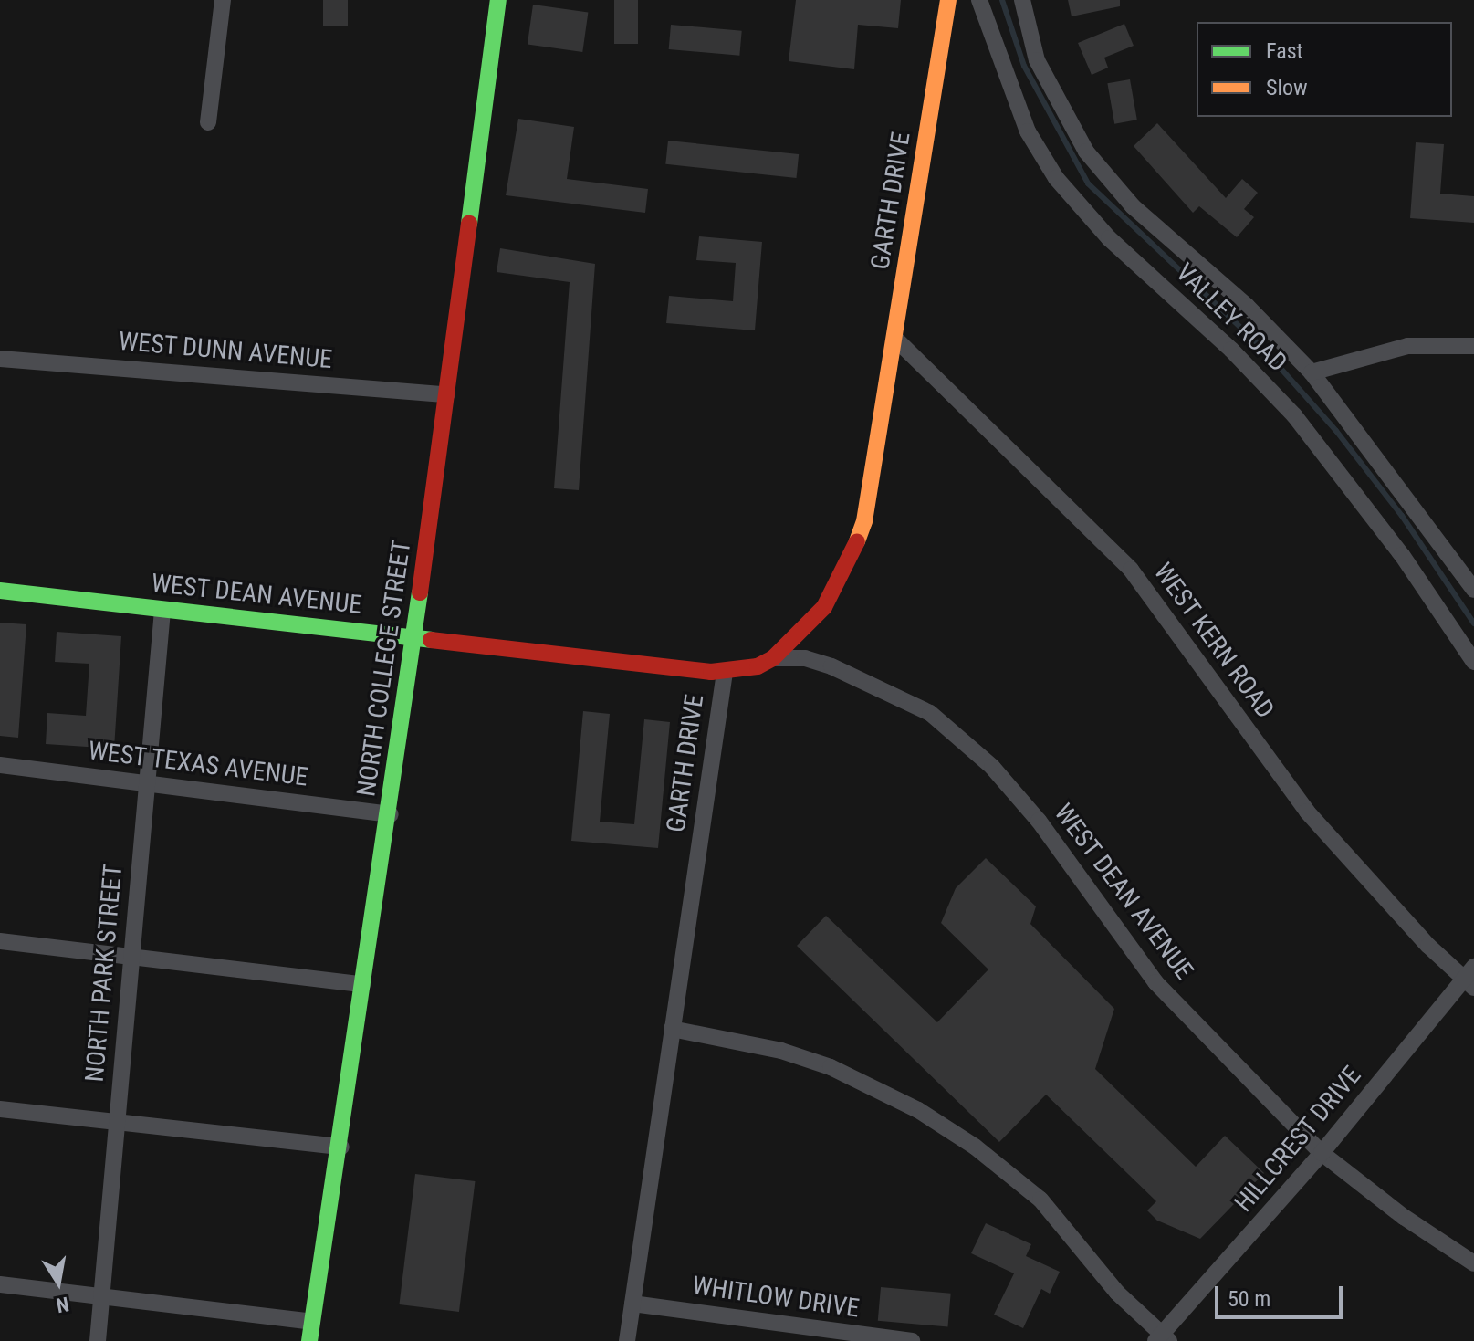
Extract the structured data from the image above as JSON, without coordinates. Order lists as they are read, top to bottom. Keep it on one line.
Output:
{"streets":{"street":["GARTH DRIVE","VALLEY ROAD","WEST DUNN AVENUE","WEST DEAN AVENUE","WEST KERN ROAD","NORTH COLLEGE STREET","WEST TEXAS AVENUE","NORTH PARK STREET","HILLCREST DRIVE","WHITLOW DRIVE"]},"crossings":[["GARTH DRIVE","WEST DEAN AVENUE"],["GARTH DRIVE","WEST KERN ROAD"],["GARTH DRIVE","WHITLOW DRIVE"],["WEST DUNN AVENUE","NORTH COLLEGE STREET"],["WEST DEAN AVENUE","NORTH COLLEGE STREET"],["WEST DEAN AVENUE","NORTH PARK STREET"],["WEST DEAN AVENUE","HILLCREST DRIVE"],["WEST KERN ROAD","HILLCREST DRIVE"],["NORTH COLLEGE STREET","WEST TEXAS AVENUE"],["WEST TEXAS AVENUE","NORTH PARK STREET"]],"legend":["Fast","Slow"],"scale_bar":"50 m","north":"bottom"}
